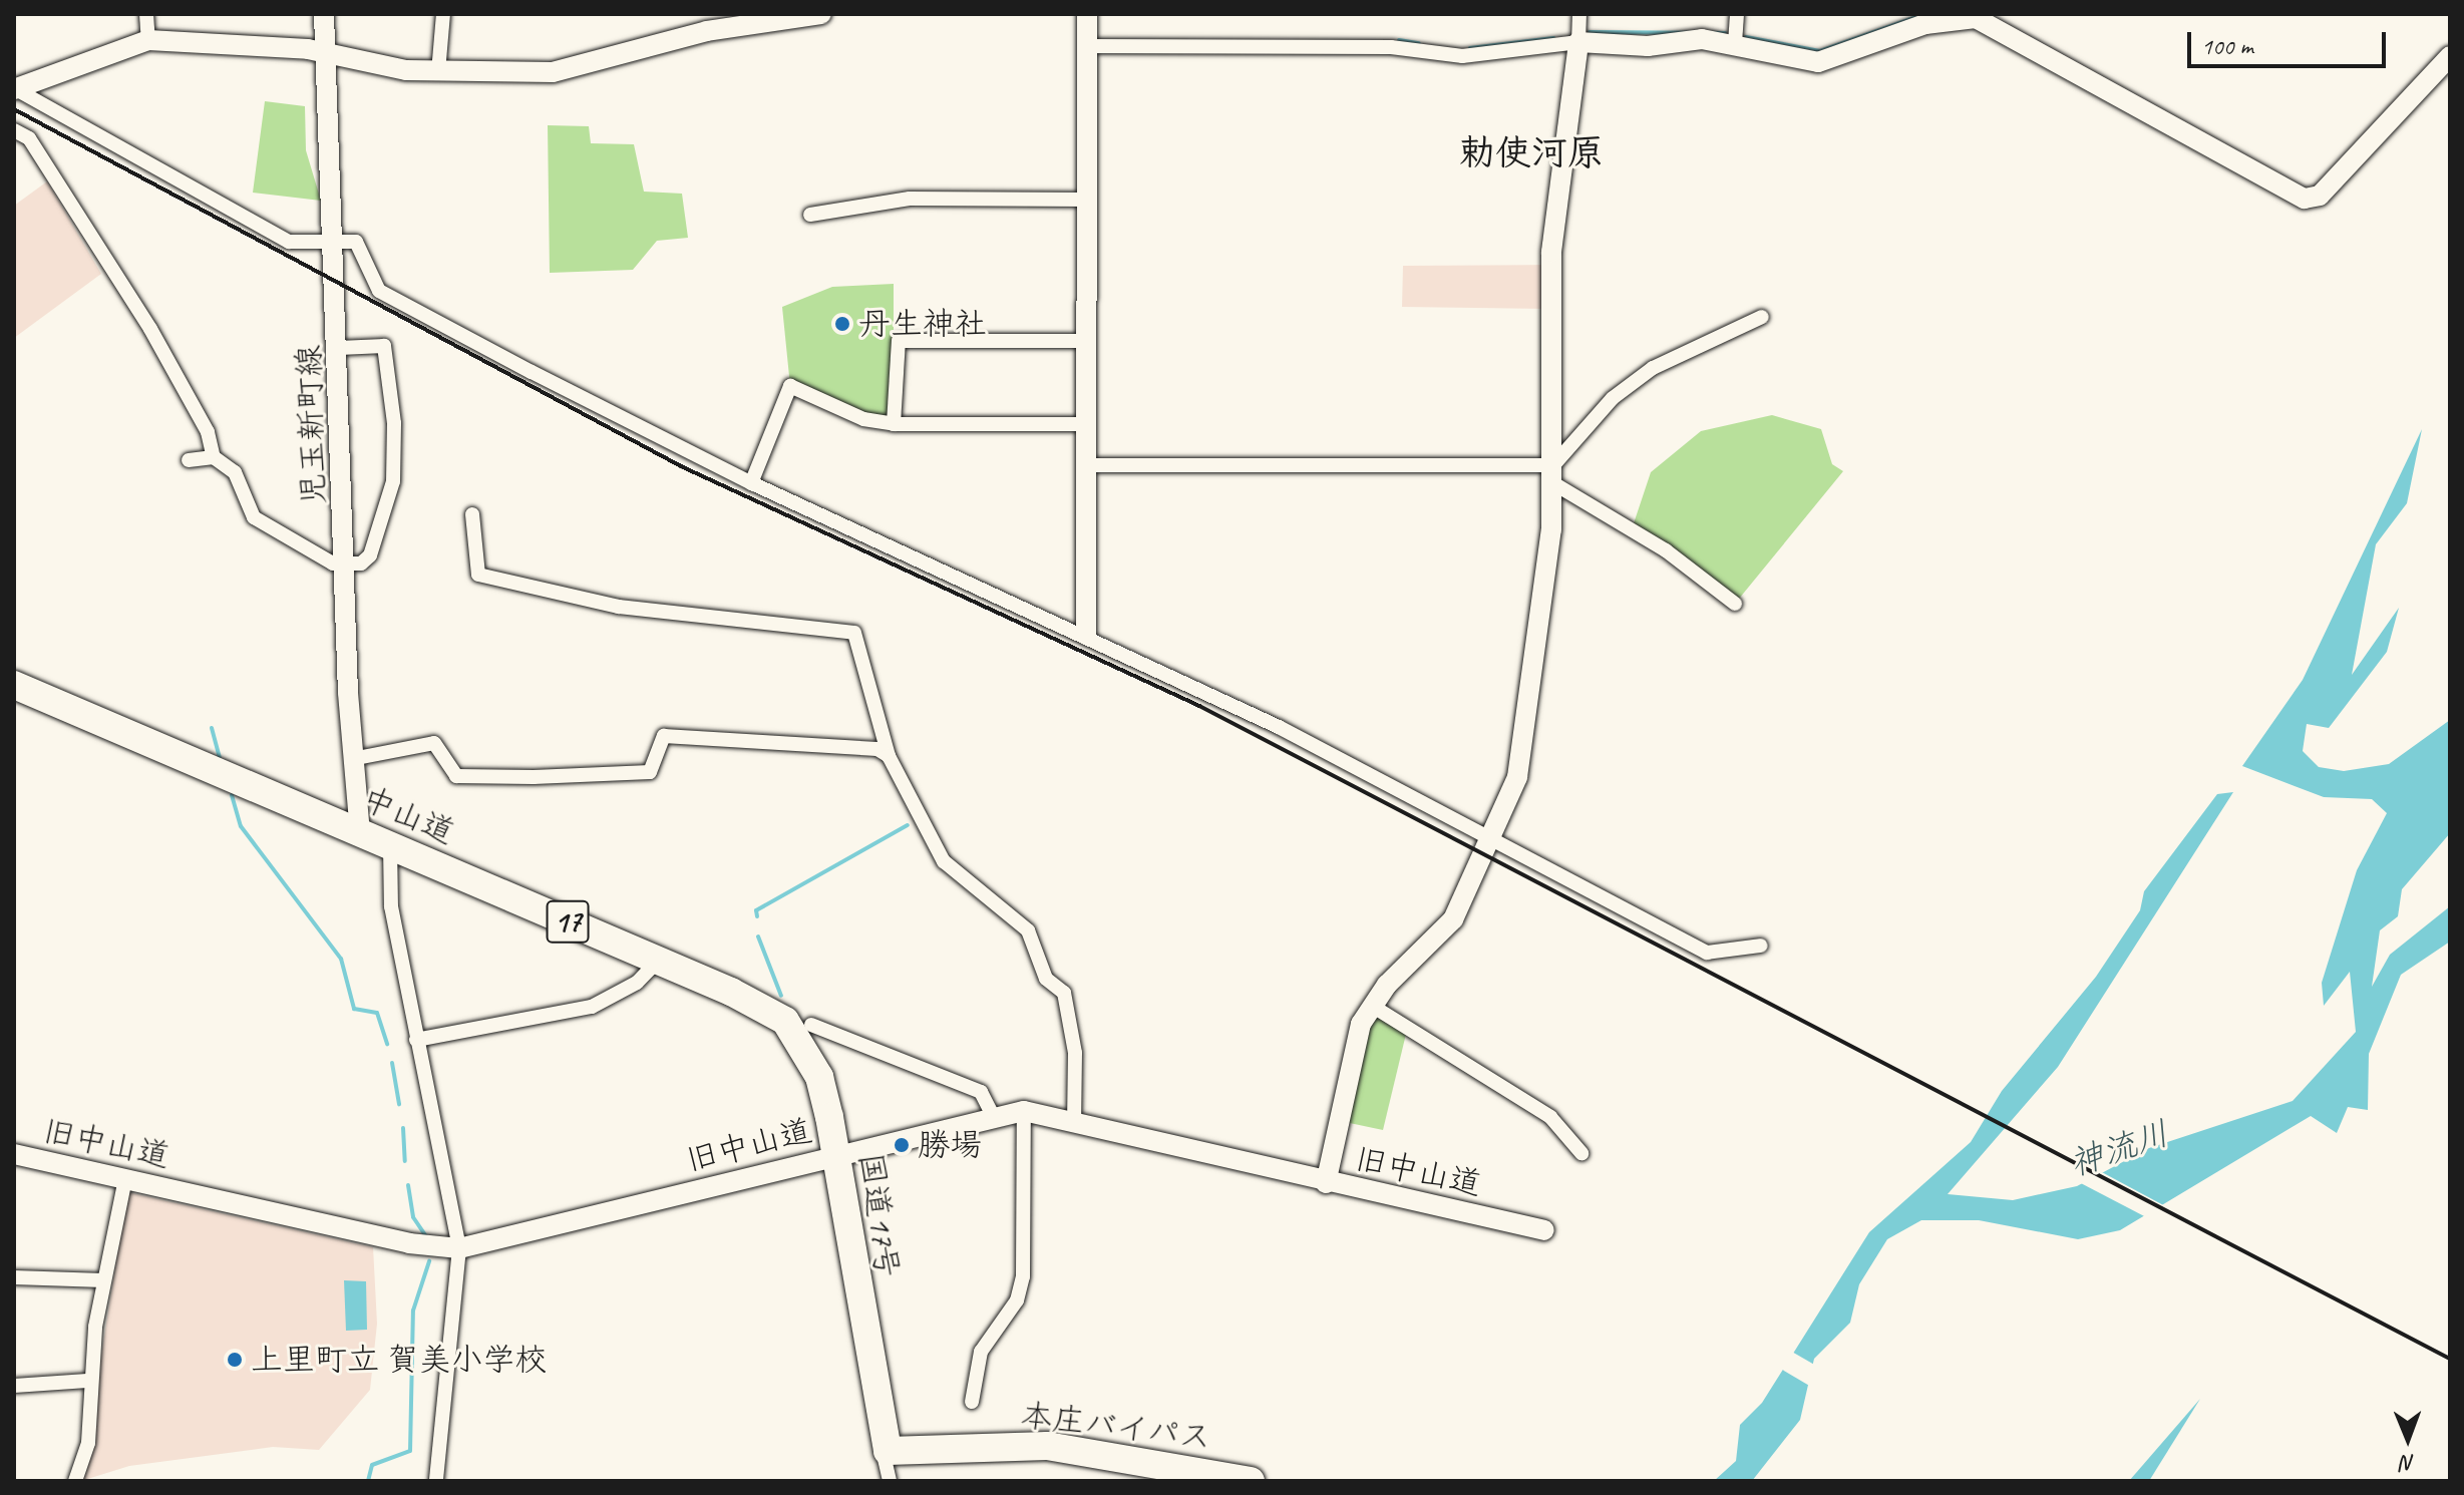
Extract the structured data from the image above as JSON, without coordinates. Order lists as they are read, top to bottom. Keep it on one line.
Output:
{"streets":{"highway":["中山道","17","国道17号","本庄バイパス"],"street":["児玉新町線","旧中山道"]},"crossings":[["児玉新町線","中山道"],["中山道","国道17号"],["旧中山道","国道17号"],["国道17号","本庄バイパス"]],"districts":["勅使河原"],"water":["神流川"],"places":["丹生神社","勝場","上里町立 賀美小学校"],"scale_bar":"100 m","north":"bottom"}
